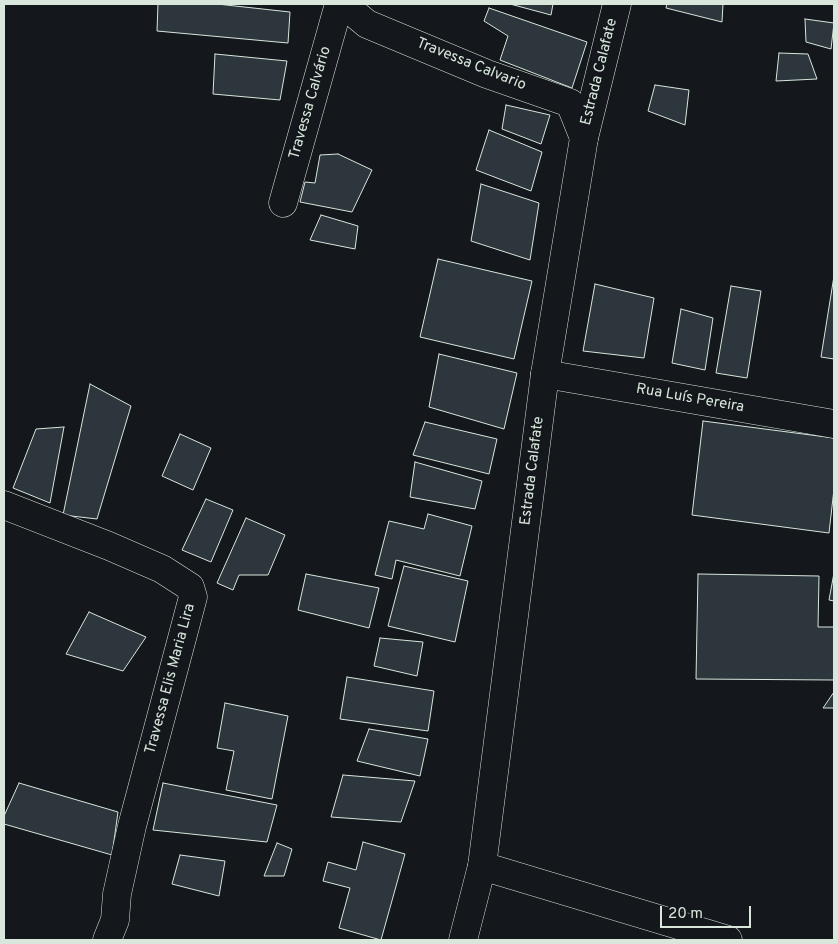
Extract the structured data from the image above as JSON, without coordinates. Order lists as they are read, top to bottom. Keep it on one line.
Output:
{"streets":{"street":["Travessa Calvario","Estrada Calafate","Travessa Calvário","Rua Luís Pereira","Travessa Elis Maria Lira"]},"crossings":[["Travessa Calvario","Estrada Calafate"],["Travessa Calvario","Travessa Calvário"],["Estrada Calafate","Rua Luís Pereira"]],"scale_bar":"20 m"}
